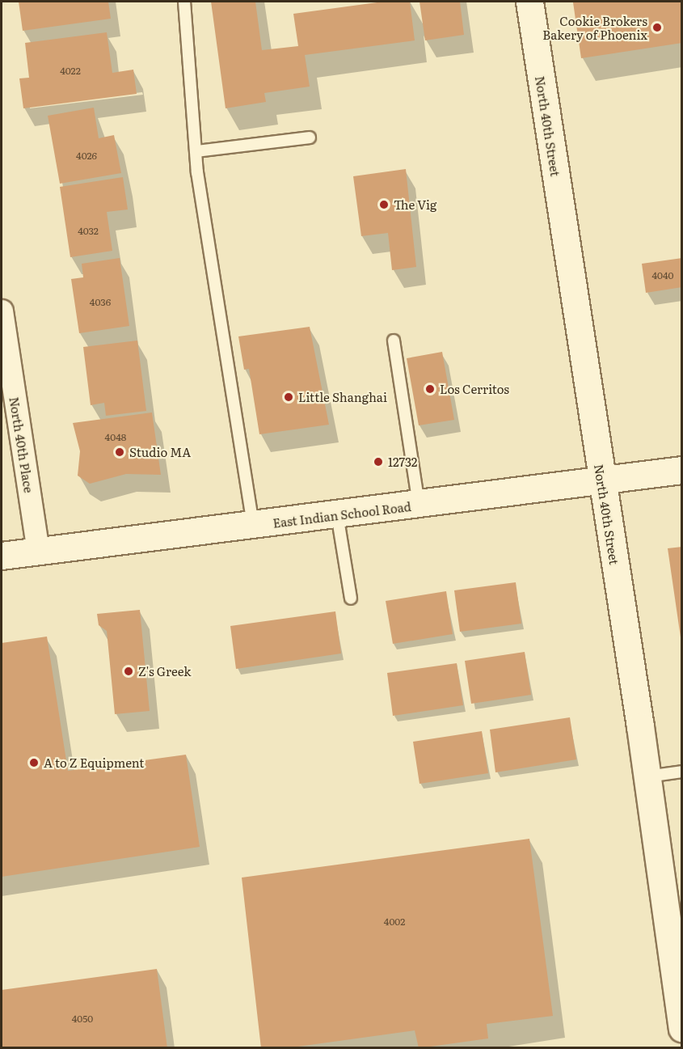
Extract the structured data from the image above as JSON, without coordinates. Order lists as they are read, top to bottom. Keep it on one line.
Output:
{"streets":{"main road":["North 40th Street","East Indian School Road"],"street":["North 40th Place"]},"crossings":[["North 40th Street","East Indian School Road"],["North 40th Place","East Indian School Road"]],"places":["Cookie Brokers Bakery of Phoenix","The Vig","Los Cerritos","Little Shanghai","Studio MA","12732","Z's Greek","A to Z Equipment"],"house_numbers":["4022","4026","4032","4040","4036","4048","4002","4050"]}
